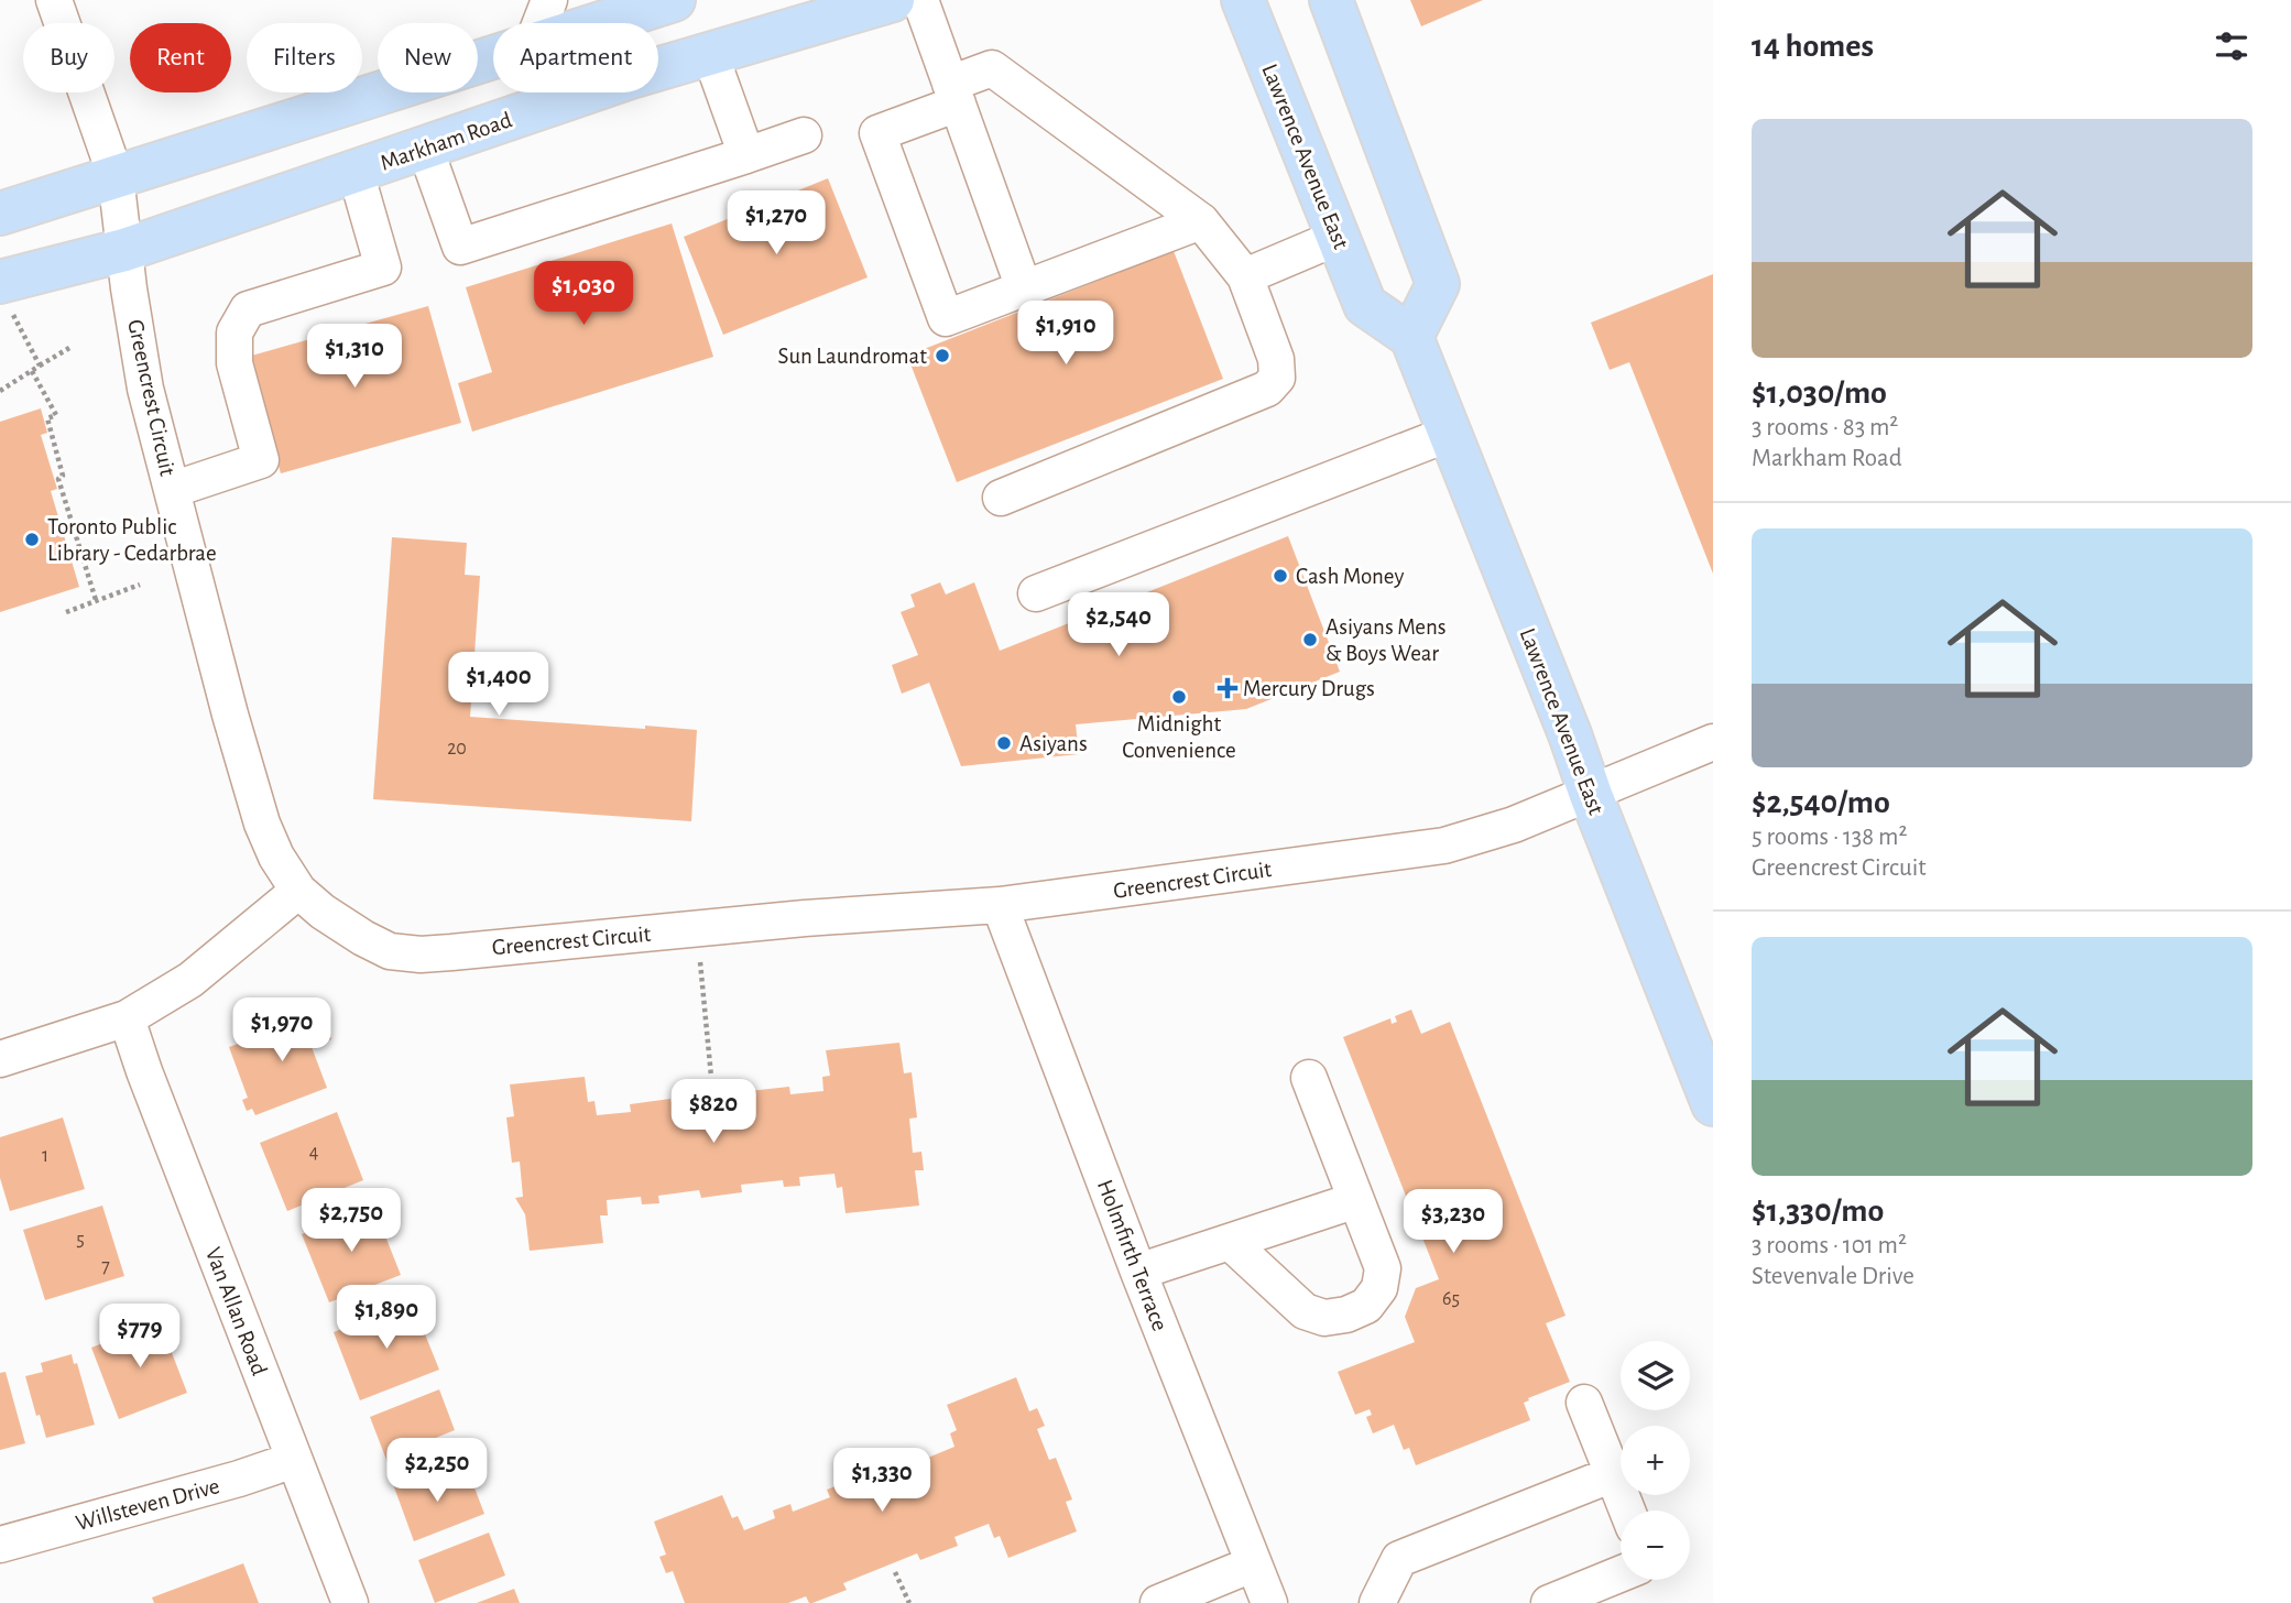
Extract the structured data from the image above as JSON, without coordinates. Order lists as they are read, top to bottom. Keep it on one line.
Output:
{"streets":{"main road":["Markham Road","Lawrence Avenue East"],"street":["Greencrest Circuit","Holmfirth Terrace","Van Allan Road","Willsteven Drive"]},"crossings":[["Markham Road","Greencrest Circuit"],["Lawrence Avenue East","Greencrest Circuit"],["Greencrest Circuit","Holmfirth Terrace"],["Van Allan Road","Willsteven Drive"]],"places":{"other":["Sun Laundromat","Toronto Public Library - Cedarbrae","Cash Money","Asiyans Mens & Boys Wear","Midnight Convenience","Asiyans"],"health":["Mercury Drugs"]},"house_numbers":["20","4","1","5","7","65"],"page":{"heading":"14 homes","chip":["Buy","Rent","Filters","New","Apartment"],"list":[{"name":"$1,030/mo","note":"3 rooms · 83 m² · Markham Road"},{"name":"$2,540/mo","note":"5 rooms · 138 m² · Greencrest Circuit"},{"name":"$1,330/mo","note":"3 rooms · 101 m² · Stevenvale Drive"}],"price":["$1,270","$1,030","$1,910","$1,310","$2,540","$1,400","$1,970","$820","$2,750","$3,230","$1,890","$779","$2,250","$1,330"],"map_buttons":["+","−"]}}
